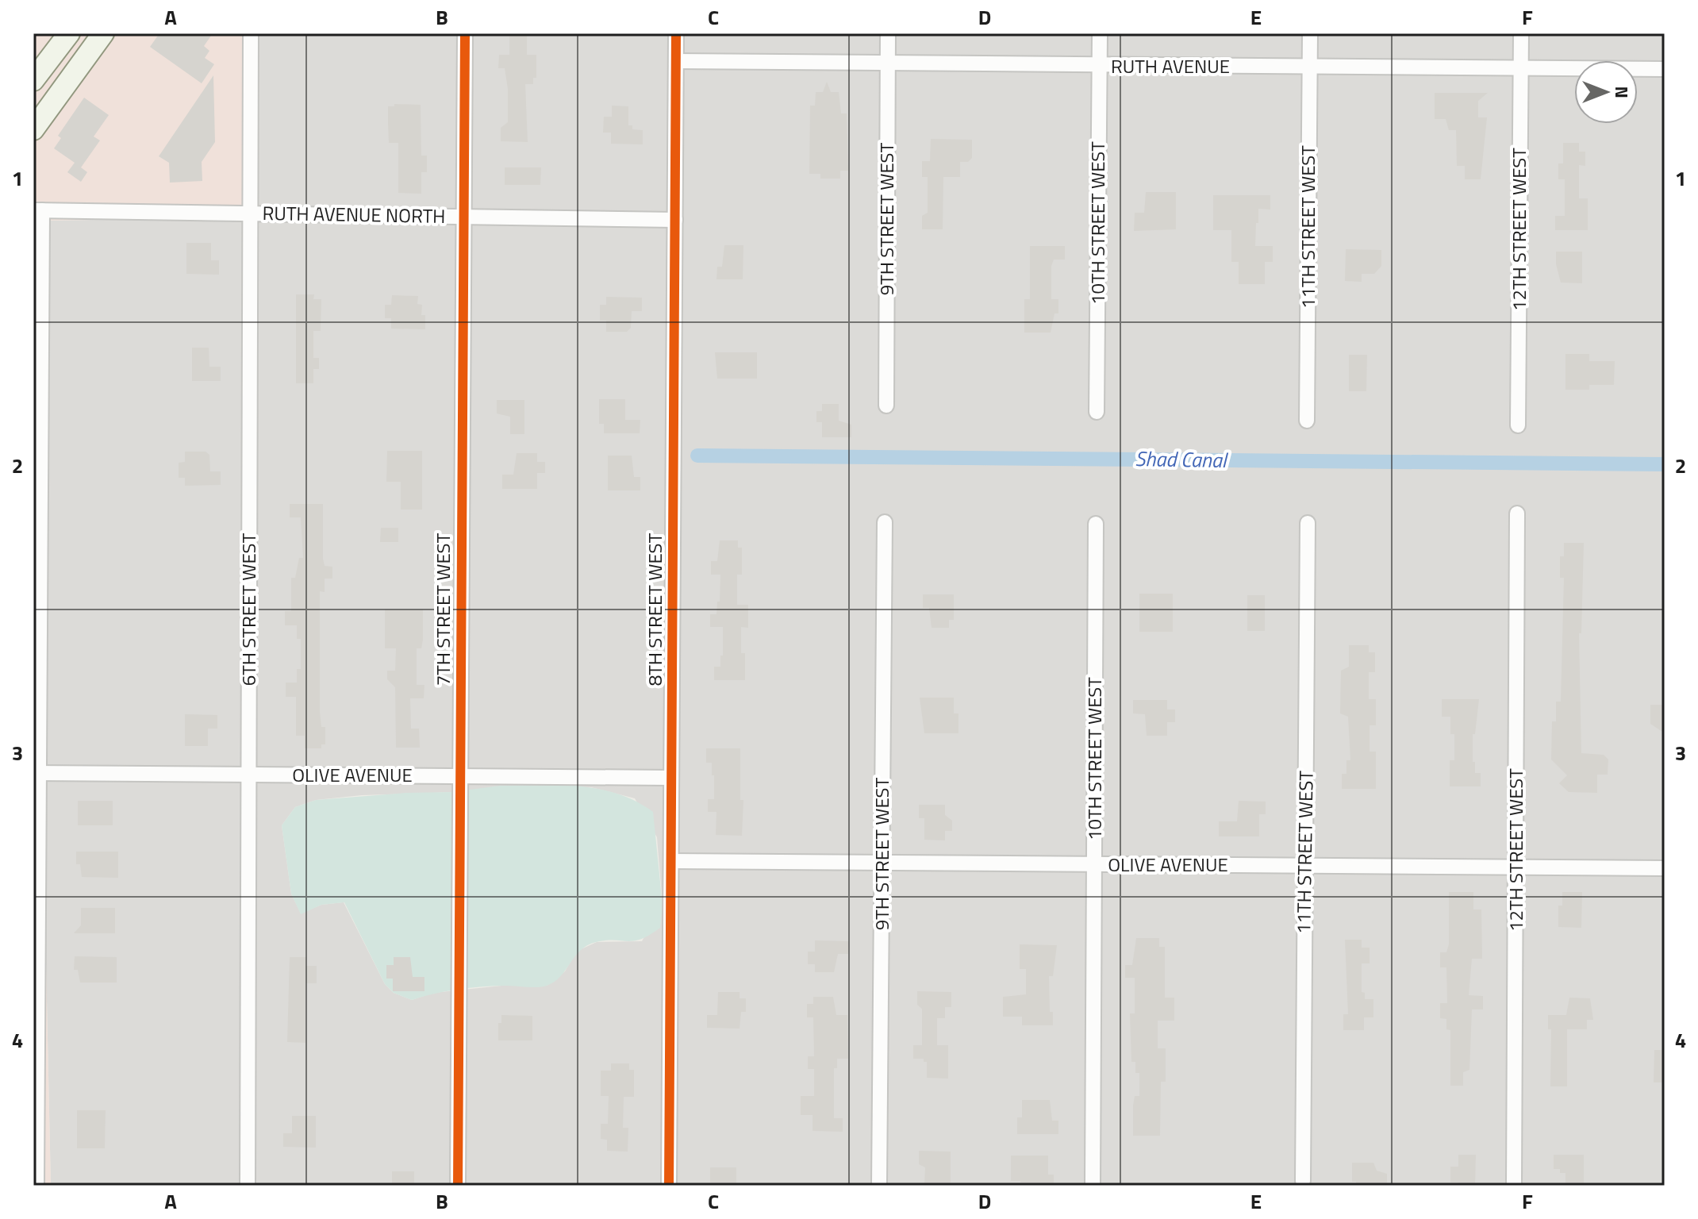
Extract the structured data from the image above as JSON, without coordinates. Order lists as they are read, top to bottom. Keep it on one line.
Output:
{"streets":{"street":["RUTH AVENUE","RUTH AVENUE NORTH","9TH STREET WEST","10TH STREET WEST","11TH STREET WEST","12TH STREET WEST","6TH STREET WEST","7TH STREET WEST","8TH STREET WEST","OLIVE AVENUE"]},"crossings":[["RUTH AVENUE","9TH STREET WEST"],["RUTH AVENUE","10TH STREET WEST"],["RUTH AVENUE","11TH STREET WEST"],["RUTH AVENUE","12TH STREET WEST"],["RUTH AVENUE","8TH STREET WEST"],["RUTH AVENUE NORTH","6TH STREET WEST"],["RUTH AVENUE NORTH","7TH STREET WEST"],["RUTH AVENUE NORTH","8TH STREET WEST"],["9TH STREET WEST","OLIVE AVENUE"],["10TH STREET WEST","OLIVE AVENUE"],["11TH STREET WEST","OLIVE AVENUE"],["12TH STREET WEST","OLIVE AVENUE"],["6TH STREET WEST","OLIVE AVENUE"],["7TH STREET WEST","OLIVE AVENUE"],["8TH STREET WEST","OLIVE AVENUE"]],"water":["Shad Canal"],"north":"right","grid":{"columns":["A","B","C","D","E","F"],"rows":["1","2","3","4"]}}
